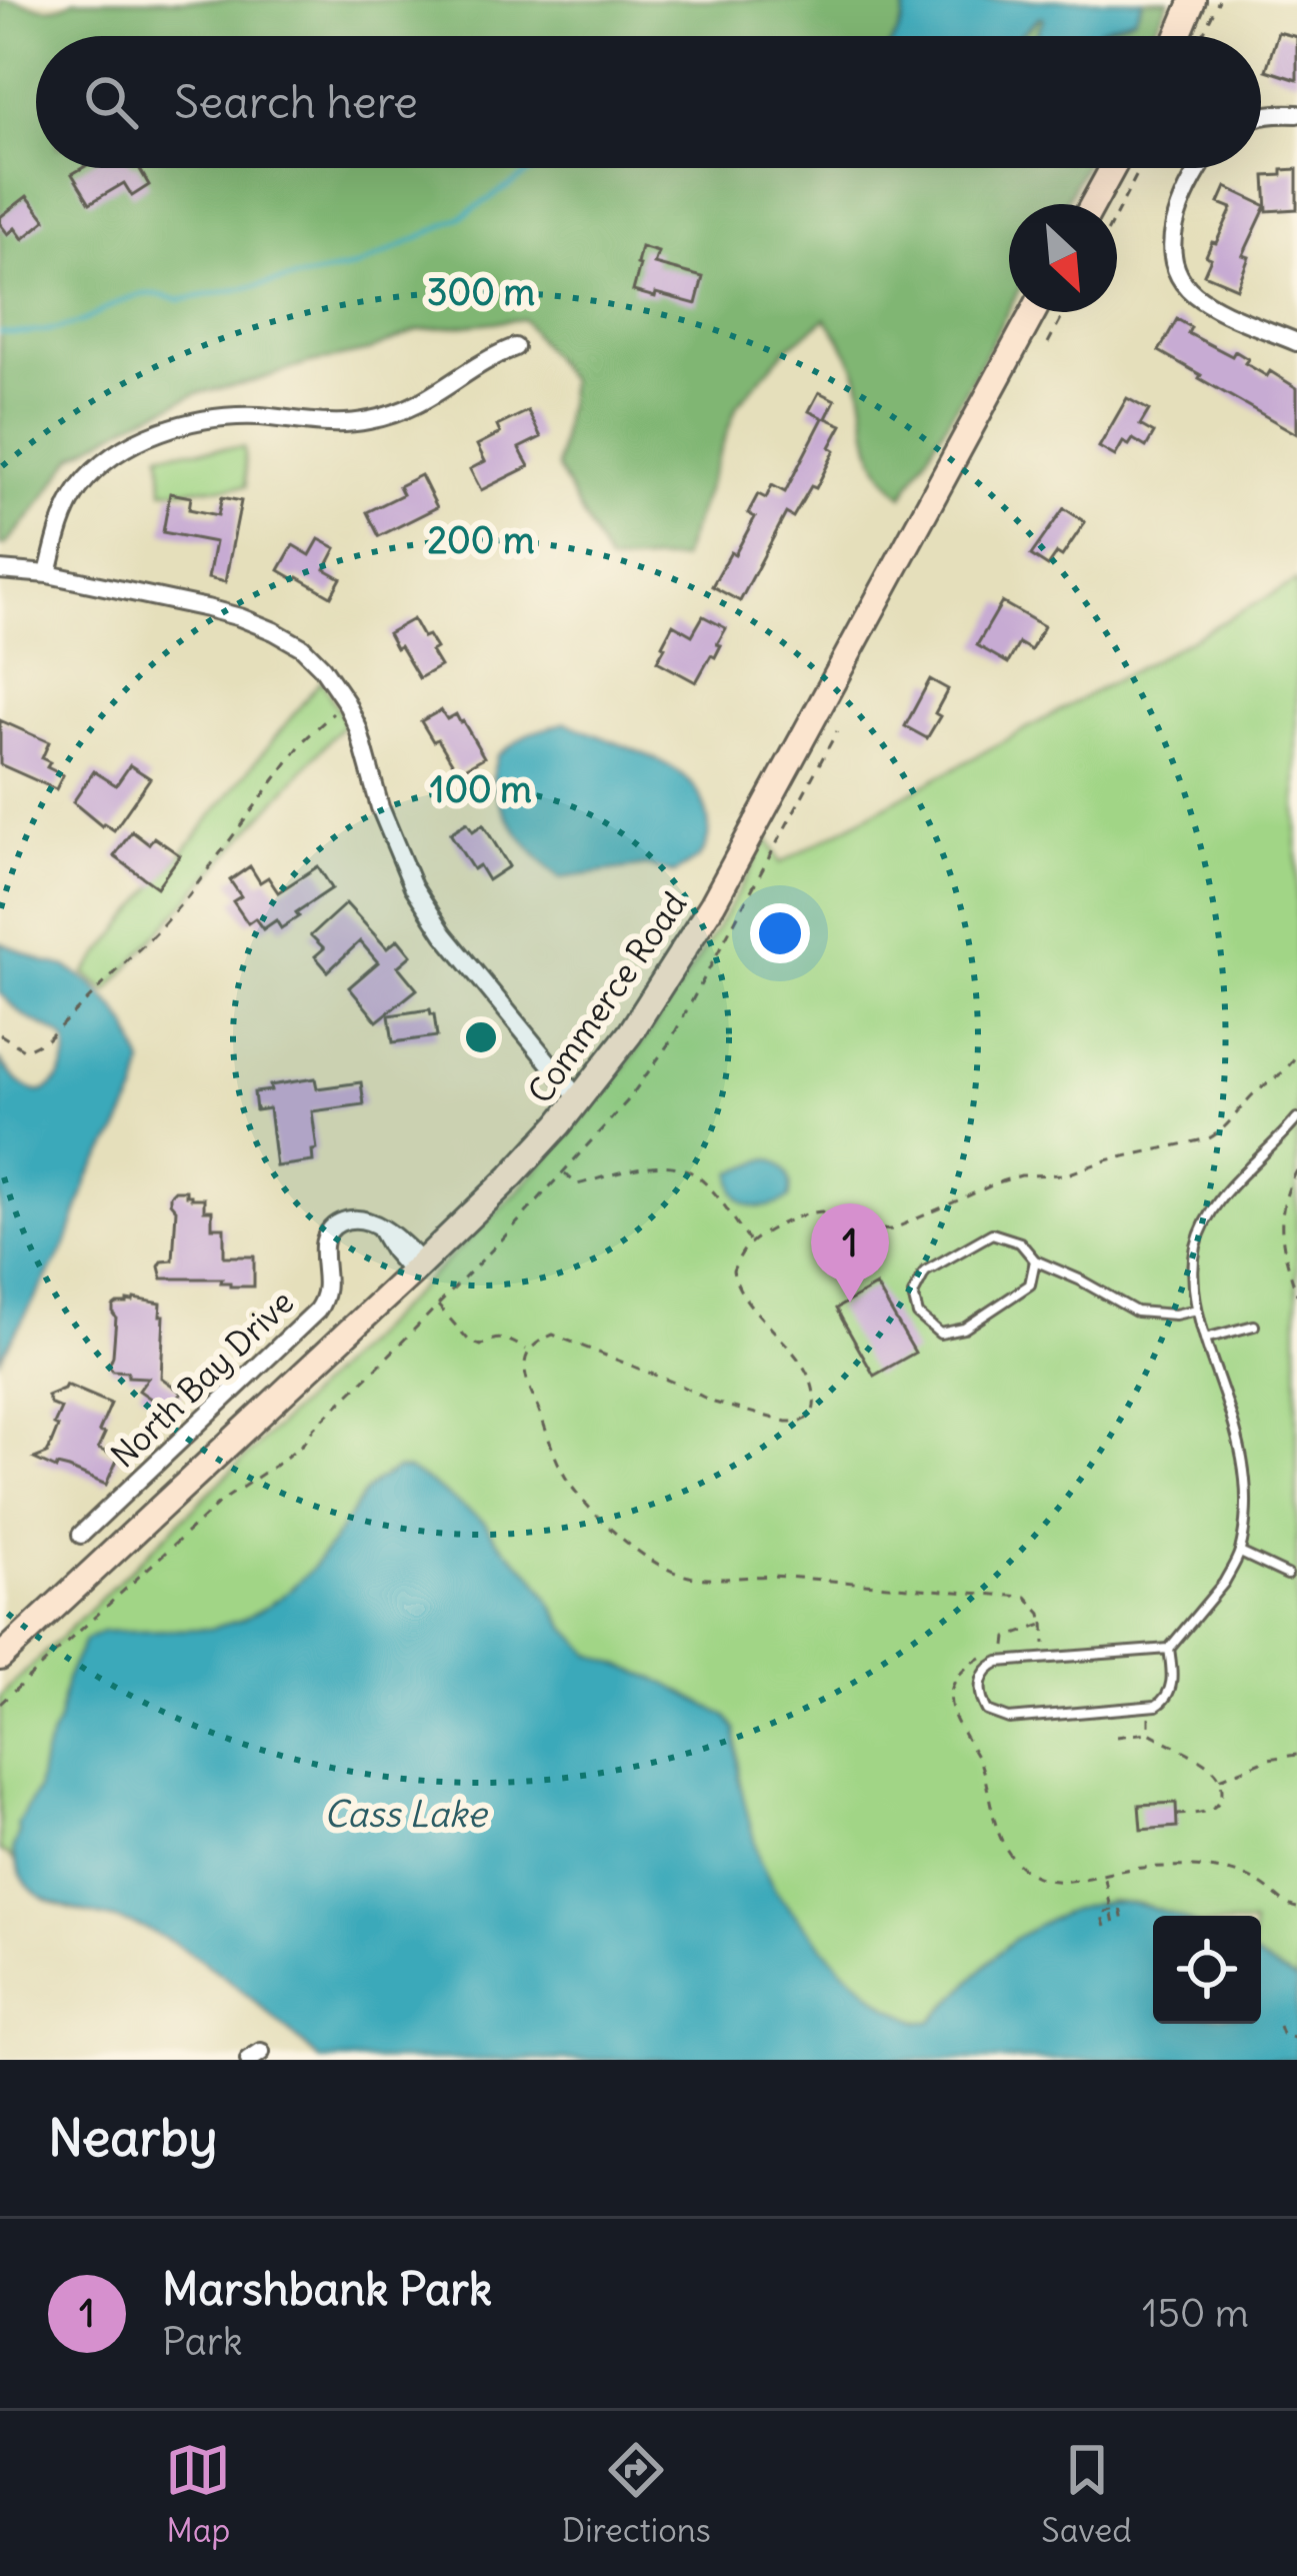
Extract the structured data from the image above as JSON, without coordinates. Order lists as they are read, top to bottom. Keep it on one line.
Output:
{"streets":{"main road":["Commerce Road"],"street":["North Bay Drive"]},"crossings":[["Commerce Road","North Bay Drive"]],"water":["Cass Lake"],"north":"bottom right","page":{"search":"Search here","pins":"1","heading":"Nearby","list":[{"mark":"1","name":"Marshbank Park","note":"Park","value":"150 m"}],"nav":["Map","Directions","Saved"]},"rings":["300 m","200 m","100 m"]}
